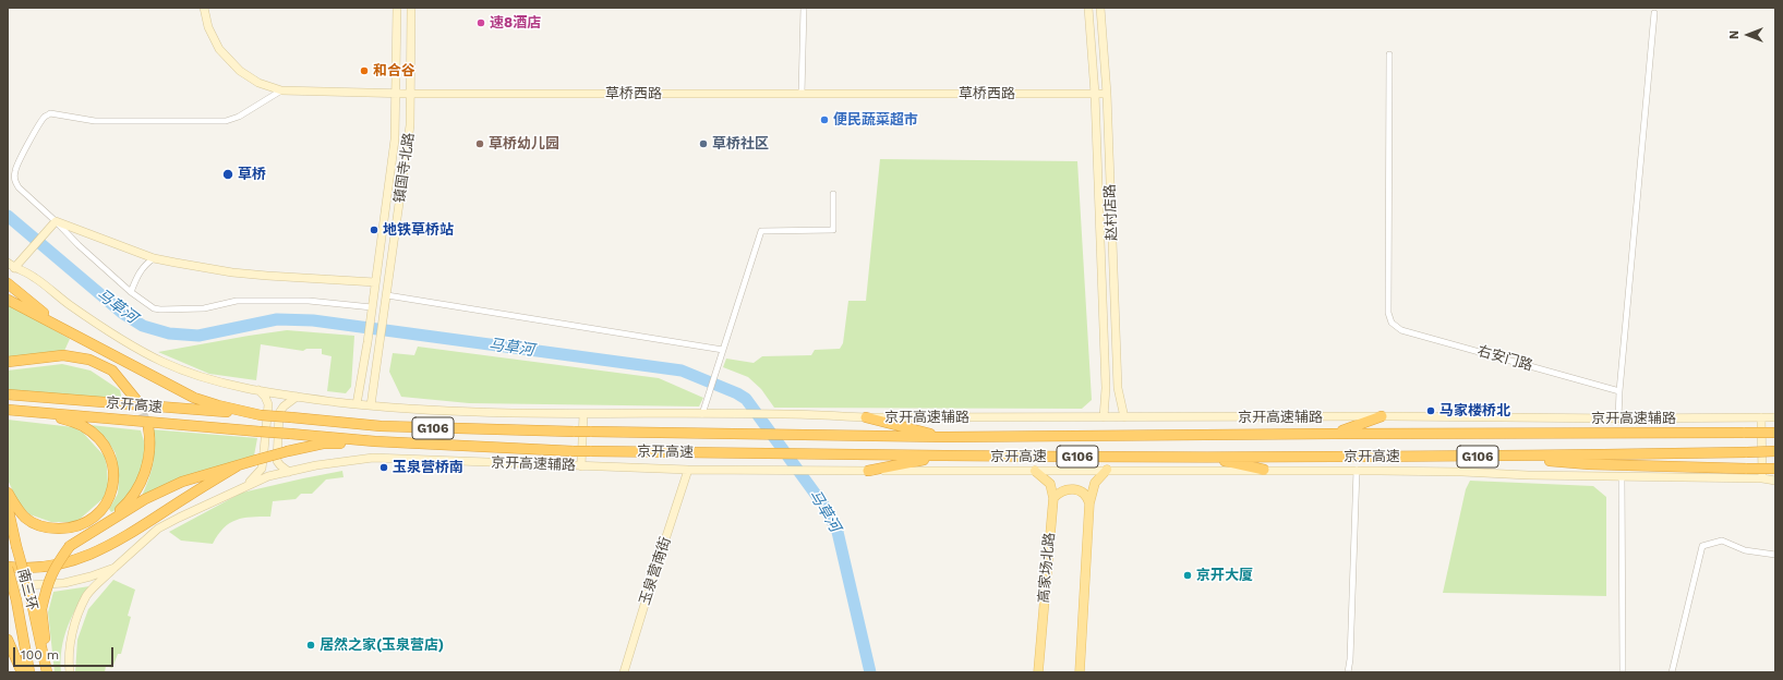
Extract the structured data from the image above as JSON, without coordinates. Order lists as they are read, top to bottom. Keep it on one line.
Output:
{"streets":{"highway":["京开高速","G106","南三环"],"main road":["高家场北路"],"street":["草桥西路","镇国寺北路","赵村店路","右安门路","京开高速辅路","玉泉营南街"]},"crossings":[["草桥西路","镇国寺北路"],["草桥西路","赵村店路"],["赵村店路","京开高速辅路"],["京开高速","G106"],["京开高速辅路","玉泉营南街"]],"water":["马草河"],"places":["速8酒店","和合谷","便民蔬菜超市","草桥幼儿园","草桥社区","草桥","地铁草桥站","马家楼桥北","玉泉营桥南","京开大厦","居然之家(玉泉营店)"],"scale_bar":"100 m","north":"left"}
